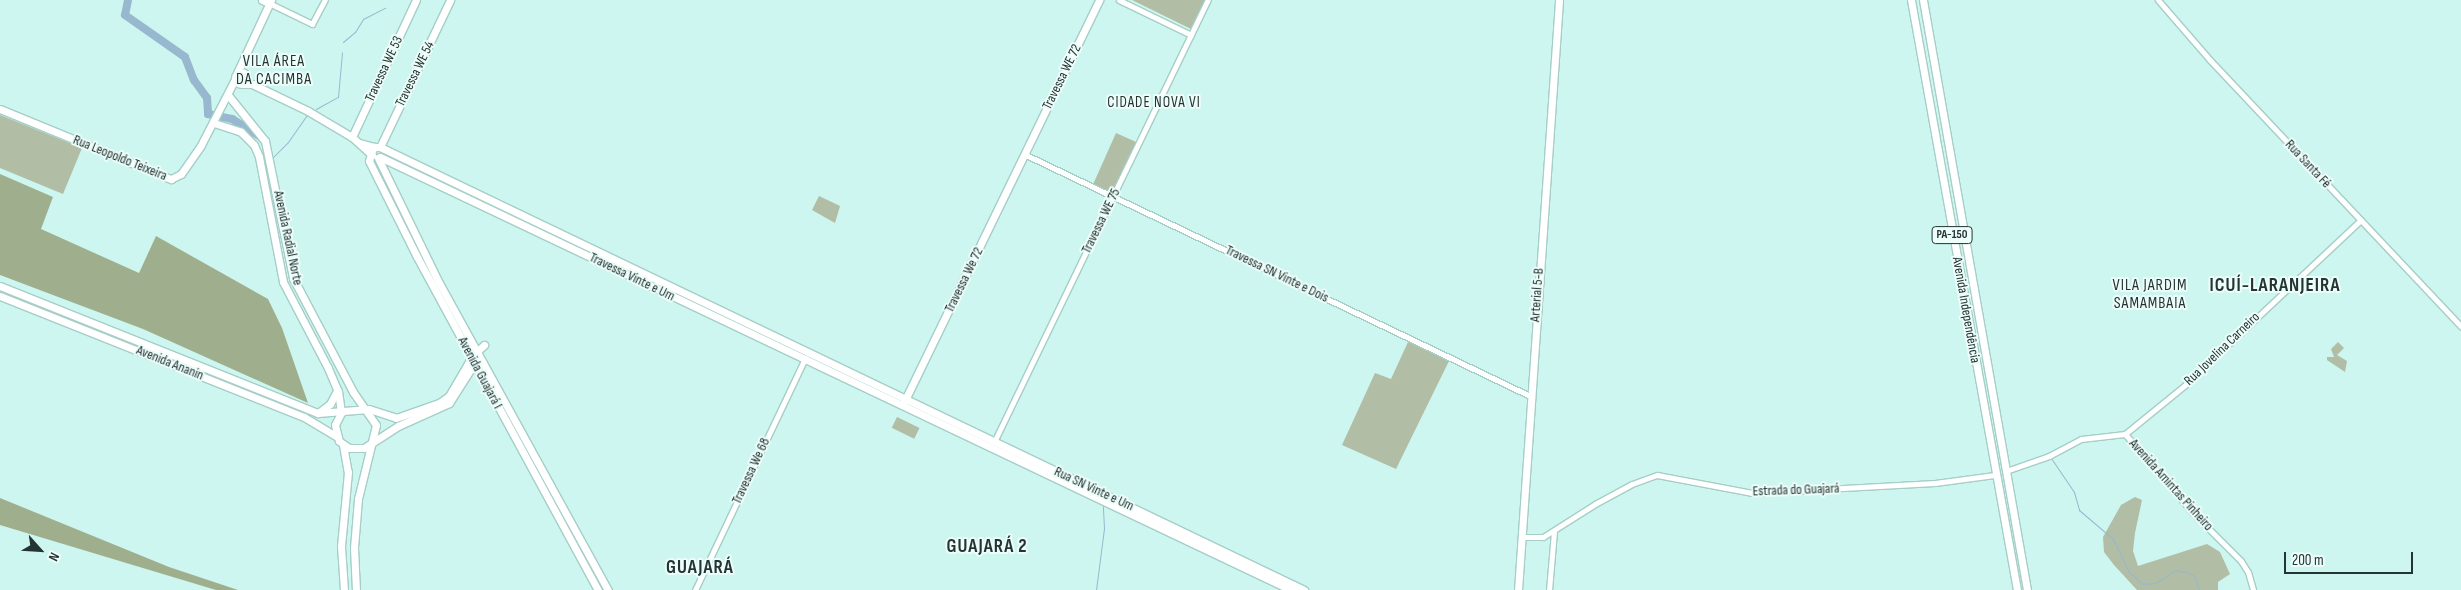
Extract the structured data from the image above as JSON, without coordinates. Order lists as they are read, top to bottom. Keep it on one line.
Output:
{"streets":{"main road":["Travessa WE 53","Travessa WE 54","Travessa WE 72","Rua Leopoldo Teixeira","PA-150","Avenida Radial Norte","Travessa Vinte e Um","Travessa We 72","Arterial 5-B","Avenida Independência","Avenida Ananin","Avenida Guajará I","Rua SN Vinte e Um"],"street":["Rua Santa Fé","Travessa WE 75","Travessa SN Vinte e Dois","Rua Jovelina Carneiro","Travessa We 68","Avenida Amintas Pinheiro","Estrada do Guajará"]},"crossings":[["Travessa WE 54","Travessa Vinte e Um"],["Travessa WE 54","Avenida Guajará I"],["Travessa WE 72","Travessa SN Vinte e Dois"],["Travessa WE 72","Travessa We 72"],["Rua Leopoldo Teixeira","Avenida Radial Norte"],["Rua Santa Fé","Rua Jovelina Carneiro"],["Travessa WE 75","Travessa SN Vinte e Dois"],["Travessa WE 75","Rua SN Vinte e Um"],["Avenida Radial Norte","Avenida Ananin"],["Travessa SN Vinte e Dois","Travessa We 72"],["Travessa SN Vinte e Dois","Arterial 5-B"],["Travessa Vinte e Um","Avenida Guajará I"],["Travessa Vinte e Um","Travessa We 68"],["Travessa Vinte e Um","Rua SN Vinte e Um"],["Travessa We 72","Rua SN Vinte e Um"],["Avenida Independência","Avenida Amintas Pinheiro"],["Avenida Independência","Estrada do Guajará"],["Rua Jovelina Carneiro","Avenida Amintas Pinheiro"]],"districts":["VILA ÁREA DA CACIMBA","CIDADE NOVA VI","VILA JARDIM SAMAMBAIA","ICUÍ-LARANJEIRA","GUAJARÁ 2","GUAJARÁ"],"scale_bar":"200 m","north":"bottom right"}
